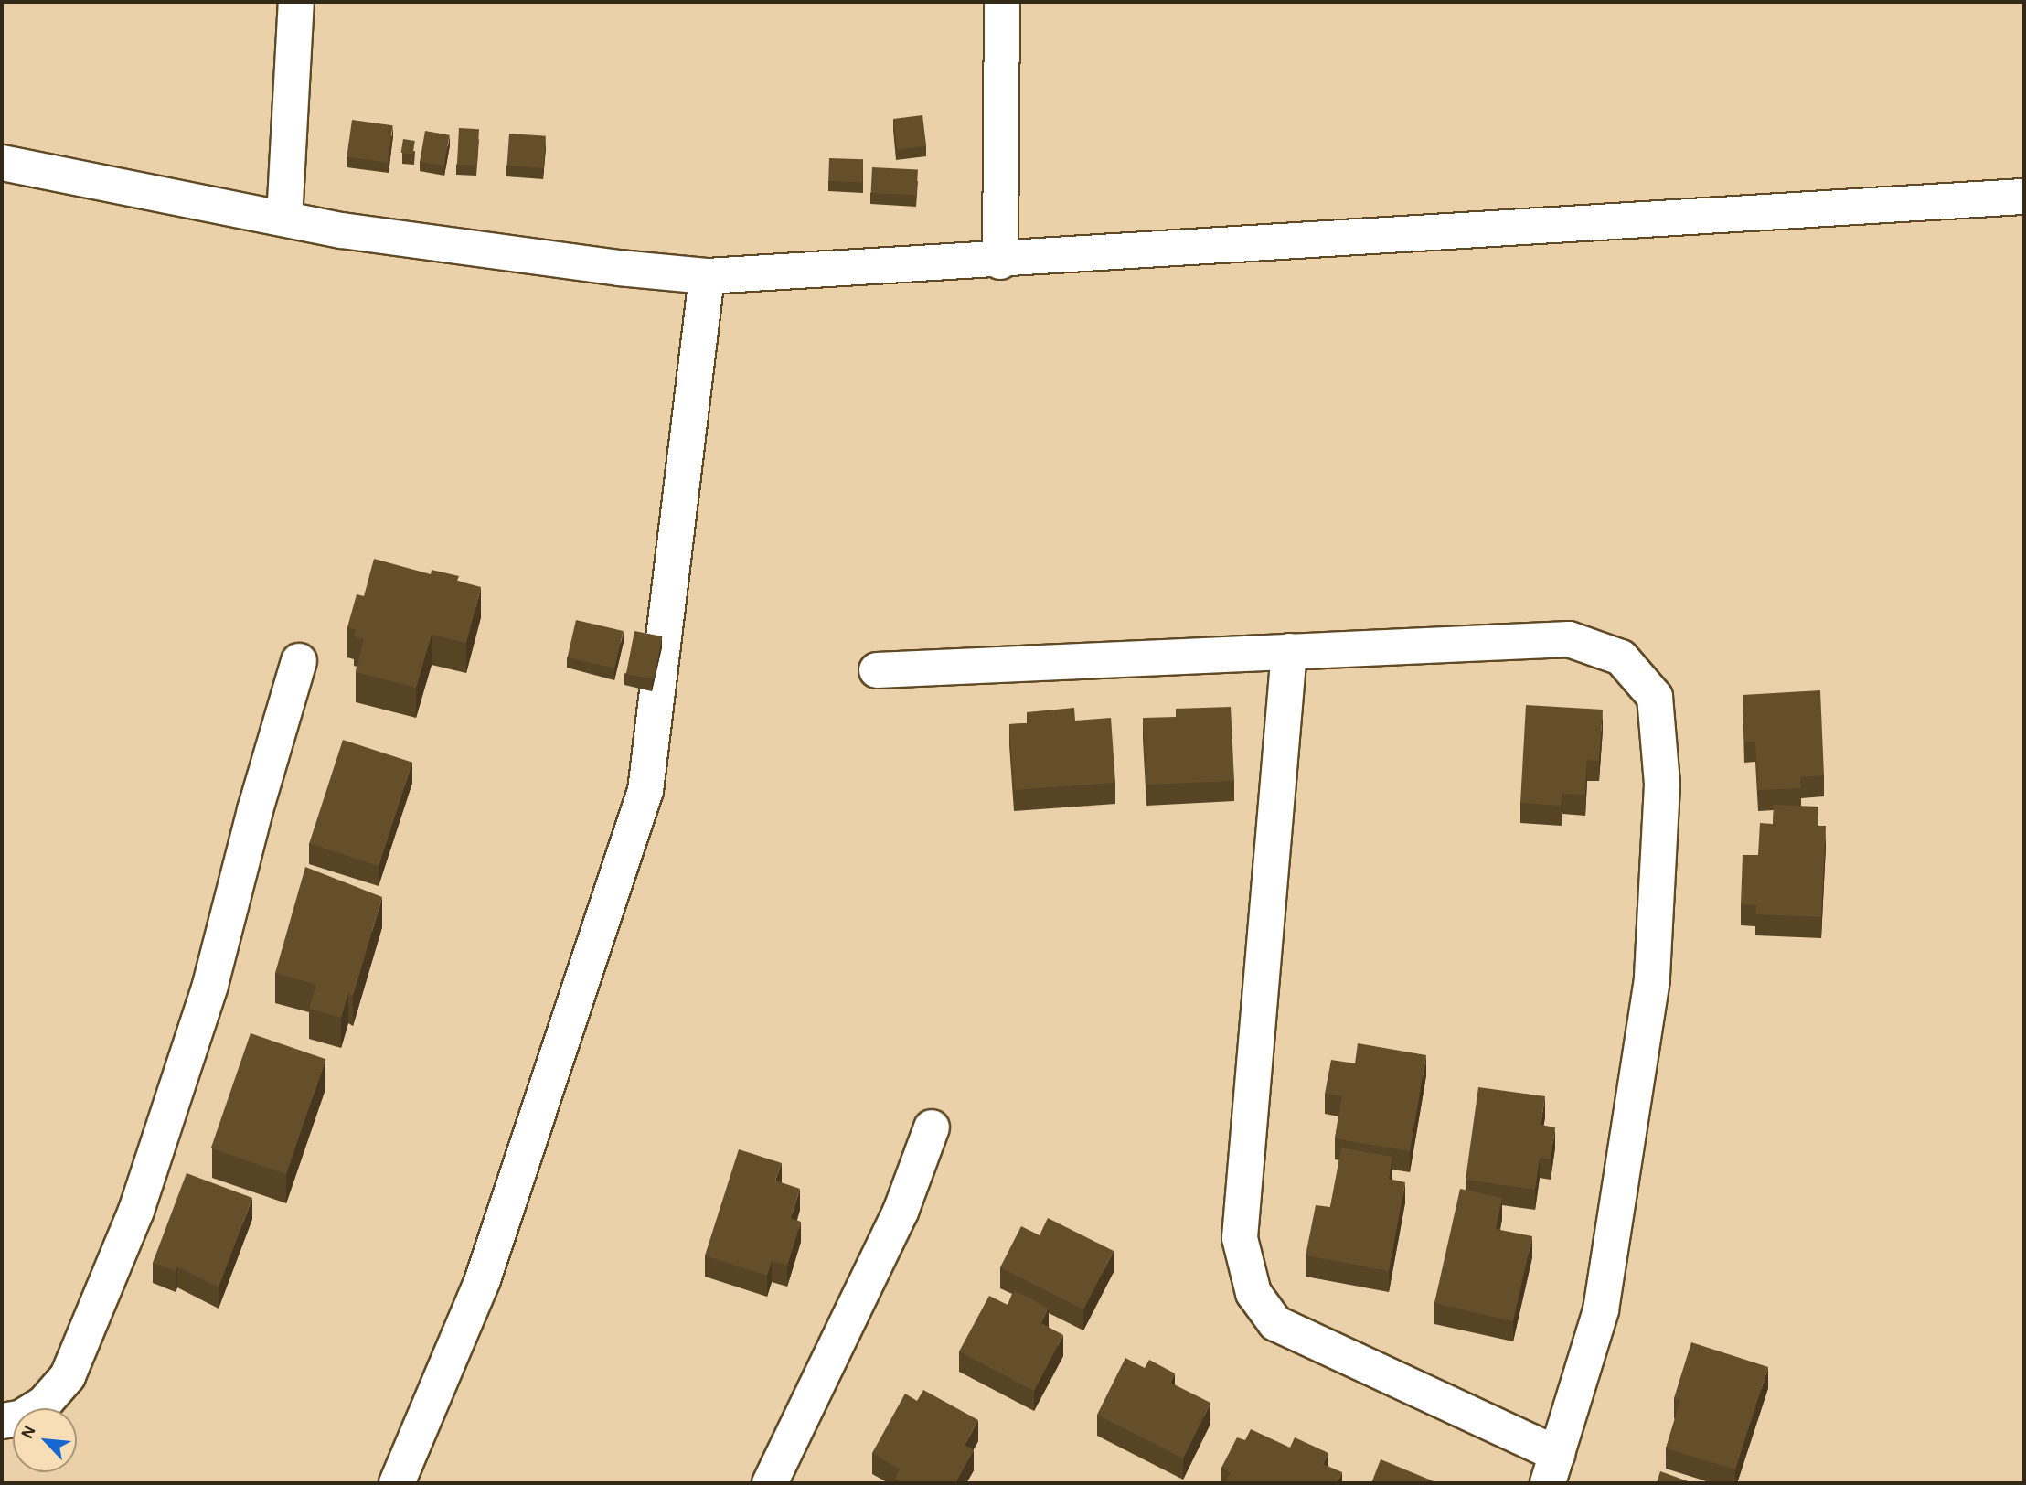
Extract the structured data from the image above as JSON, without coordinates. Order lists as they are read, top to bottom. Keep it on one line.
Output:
{"north":"top left"}
